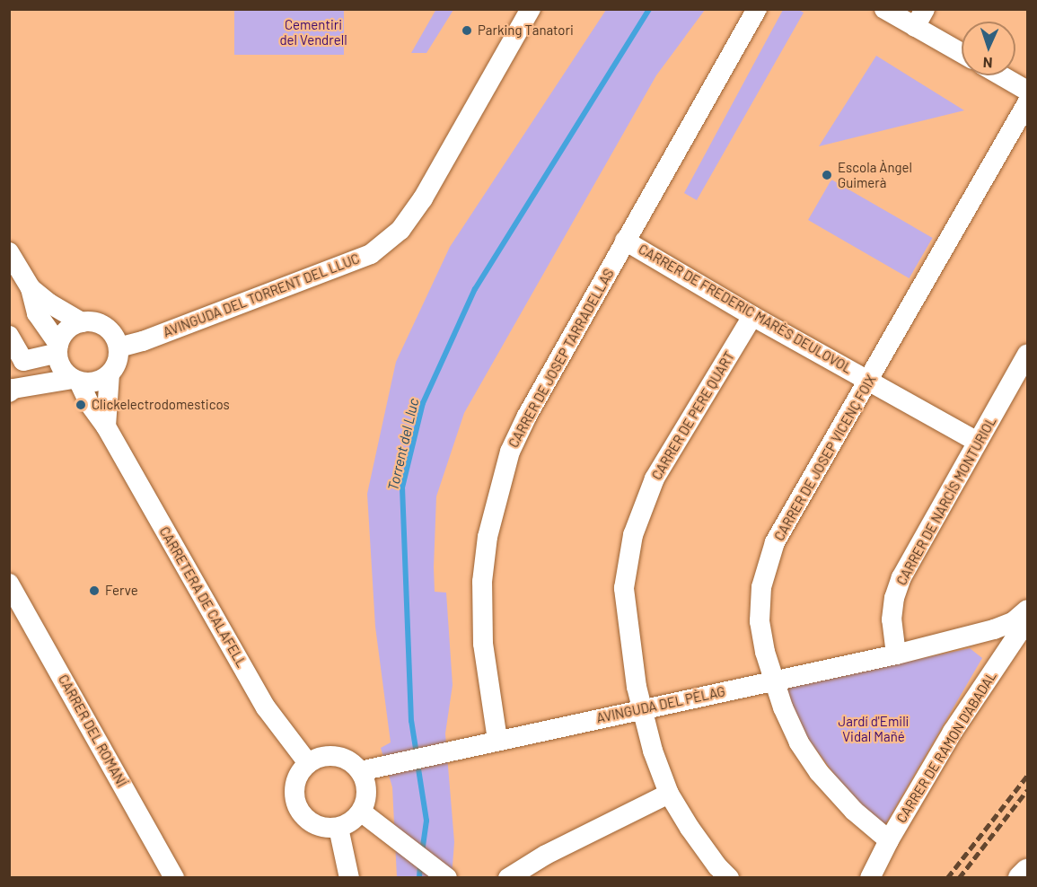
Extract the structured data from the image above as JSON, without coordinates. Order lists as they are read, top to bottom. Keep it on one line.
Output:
{"streets":{"street":["AVINGUDA DEL TORRENT DEL LLUC","CARRER DE FREDERIC MARÈS DEULOVOL","CARRER DE JOSEP TARRADELLAS","CARRER DE PERE QUART","CARRER DE JOSEP VICENÇ FOIX","CARRER DE NARCÍS MONTURIOL","CARRETERA DE CALAFELL","AVINGUDA DEL PÈLAG","CARRER DEL ROMANÍ","CARRER DE RAMON D'ABADAL"]},"crossings":[["AVINGUDA DEL TORRENT DEL LLUC","CARRETERA DE CALAFELL"],["CARRER DE FREDERIC MARÈS DEULOVOL","CARRER DE JOSEP TARRADELLAS"],["CARRER DE FREDERIC MARÈS DEULOVOL","CARRER DE PERE QUART"],["CARRER DE FREDERIC MARÈS DEULOVOL","CARRER DE JOSEP VICENÇ FOIX"],["CARRER DE FREDERIC MARÈS DEULOVOL","CARRER DE NARCÍS MONTURIOL"],["CARRER DE JOSEP TARRADELLAS","AVINGUDA DEL PÈLAG"],["CARRER DE PERE QUART","AVINGUDA DEL PÈLAG"],["CARRER DE JOSEP VICENÇ FOIX","AVINGUDA DEL PÈLAG"],["CARRER DE JOSEP VICENÇ FOIX","CARRER DE RAMON D'ABADAL"],["CARRER DE NARCÍS MONTURIOL","AVINGUDA DEL PÈLAG"],["CARRETERA DE CALAFELL","AVINGUDA DEL PÈLAG"]],"water":["Torrent del Lluc"],"parks":["Cementiri del Vendrell","Jardí d'Emili Vidal Mañé"],"places":["Parking Tanatori","Escola Àngel Guimerà","Clickelectrodomesticos","Ferve"],"north":"bottom"}
